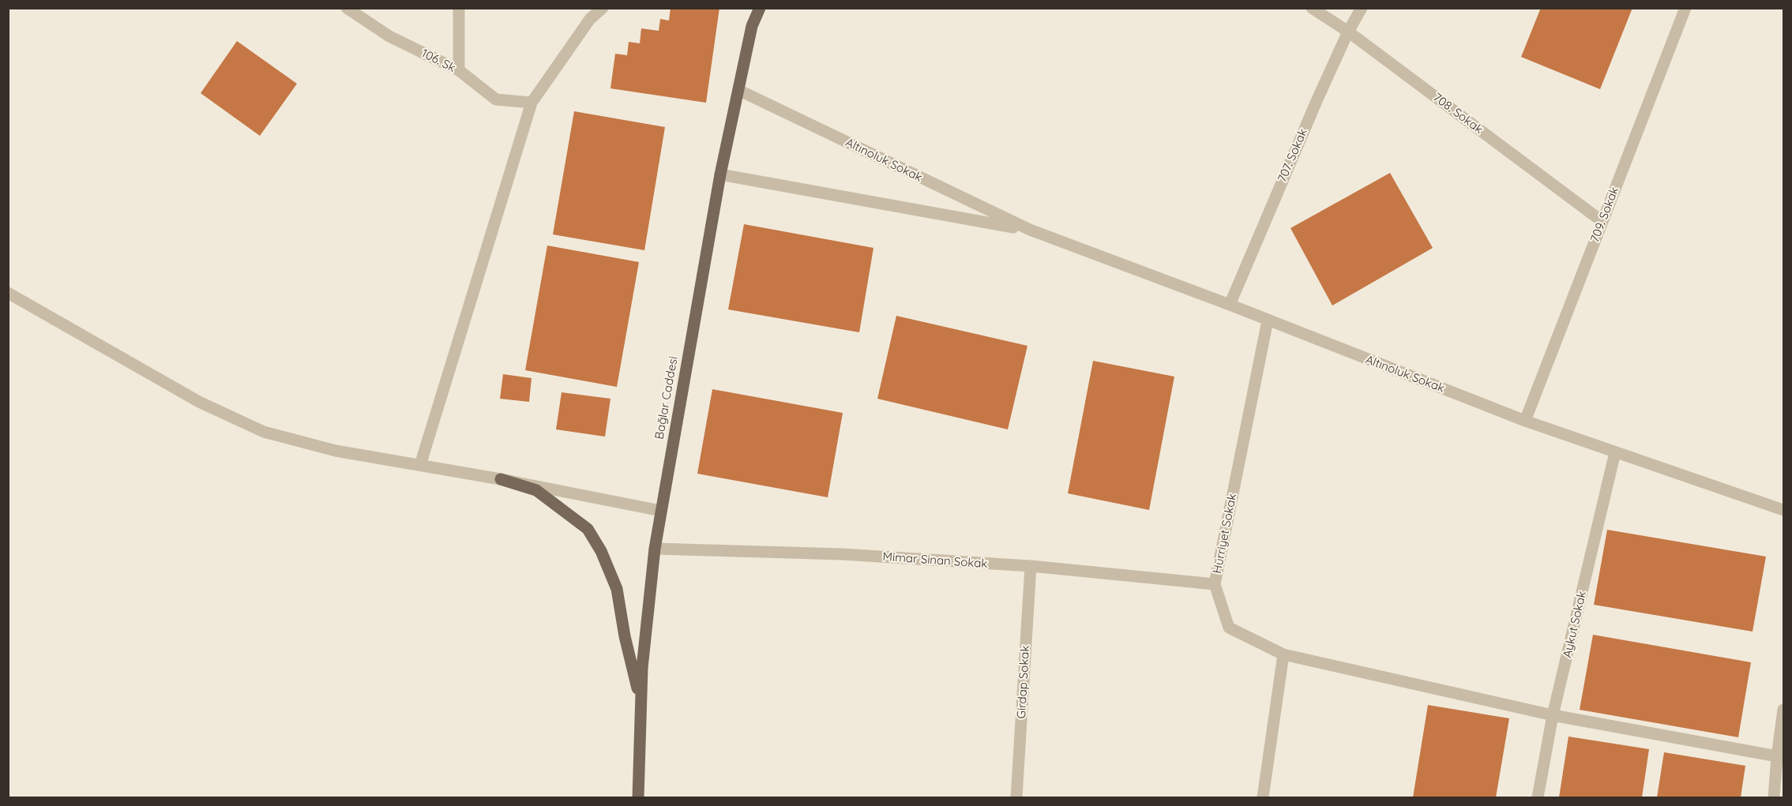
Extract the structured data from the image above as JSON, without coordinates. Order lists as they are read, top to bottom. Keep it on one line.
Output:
{"streets":{"main road":["Bağlar Caddesi"],"street":["106. Sk","708. Sokak","707. Sokak","Altınoluk Sokak","709. Sokak","Hürriyet Sokak","Mimar Sinan Sokak","Aykut Sokak","Girdap Sokak"]},"crossings":[["708. Sokak","707. Sokak"],["708. Sokak","709. Sokak"],["707. Sokak","Altınoluk Sokak"],["Altınoluk Sokak","709. Sokak"],["Altınoluk Sokak","Bağlar Caddesi"],["Altınoluk Sokak","Hürriyet Sokak"],["Altınoluk Sokak","Aykut Sokak"],["Bağlar Caddesi","Mimar Sinan Sokak"],["Hürriyet Sokak","Mimar Sinan Sokak"],["Hürriyet Sokak","Aykut Sokak"],["Mimar Sinan Sokak","Girdap Sokak"]]}
